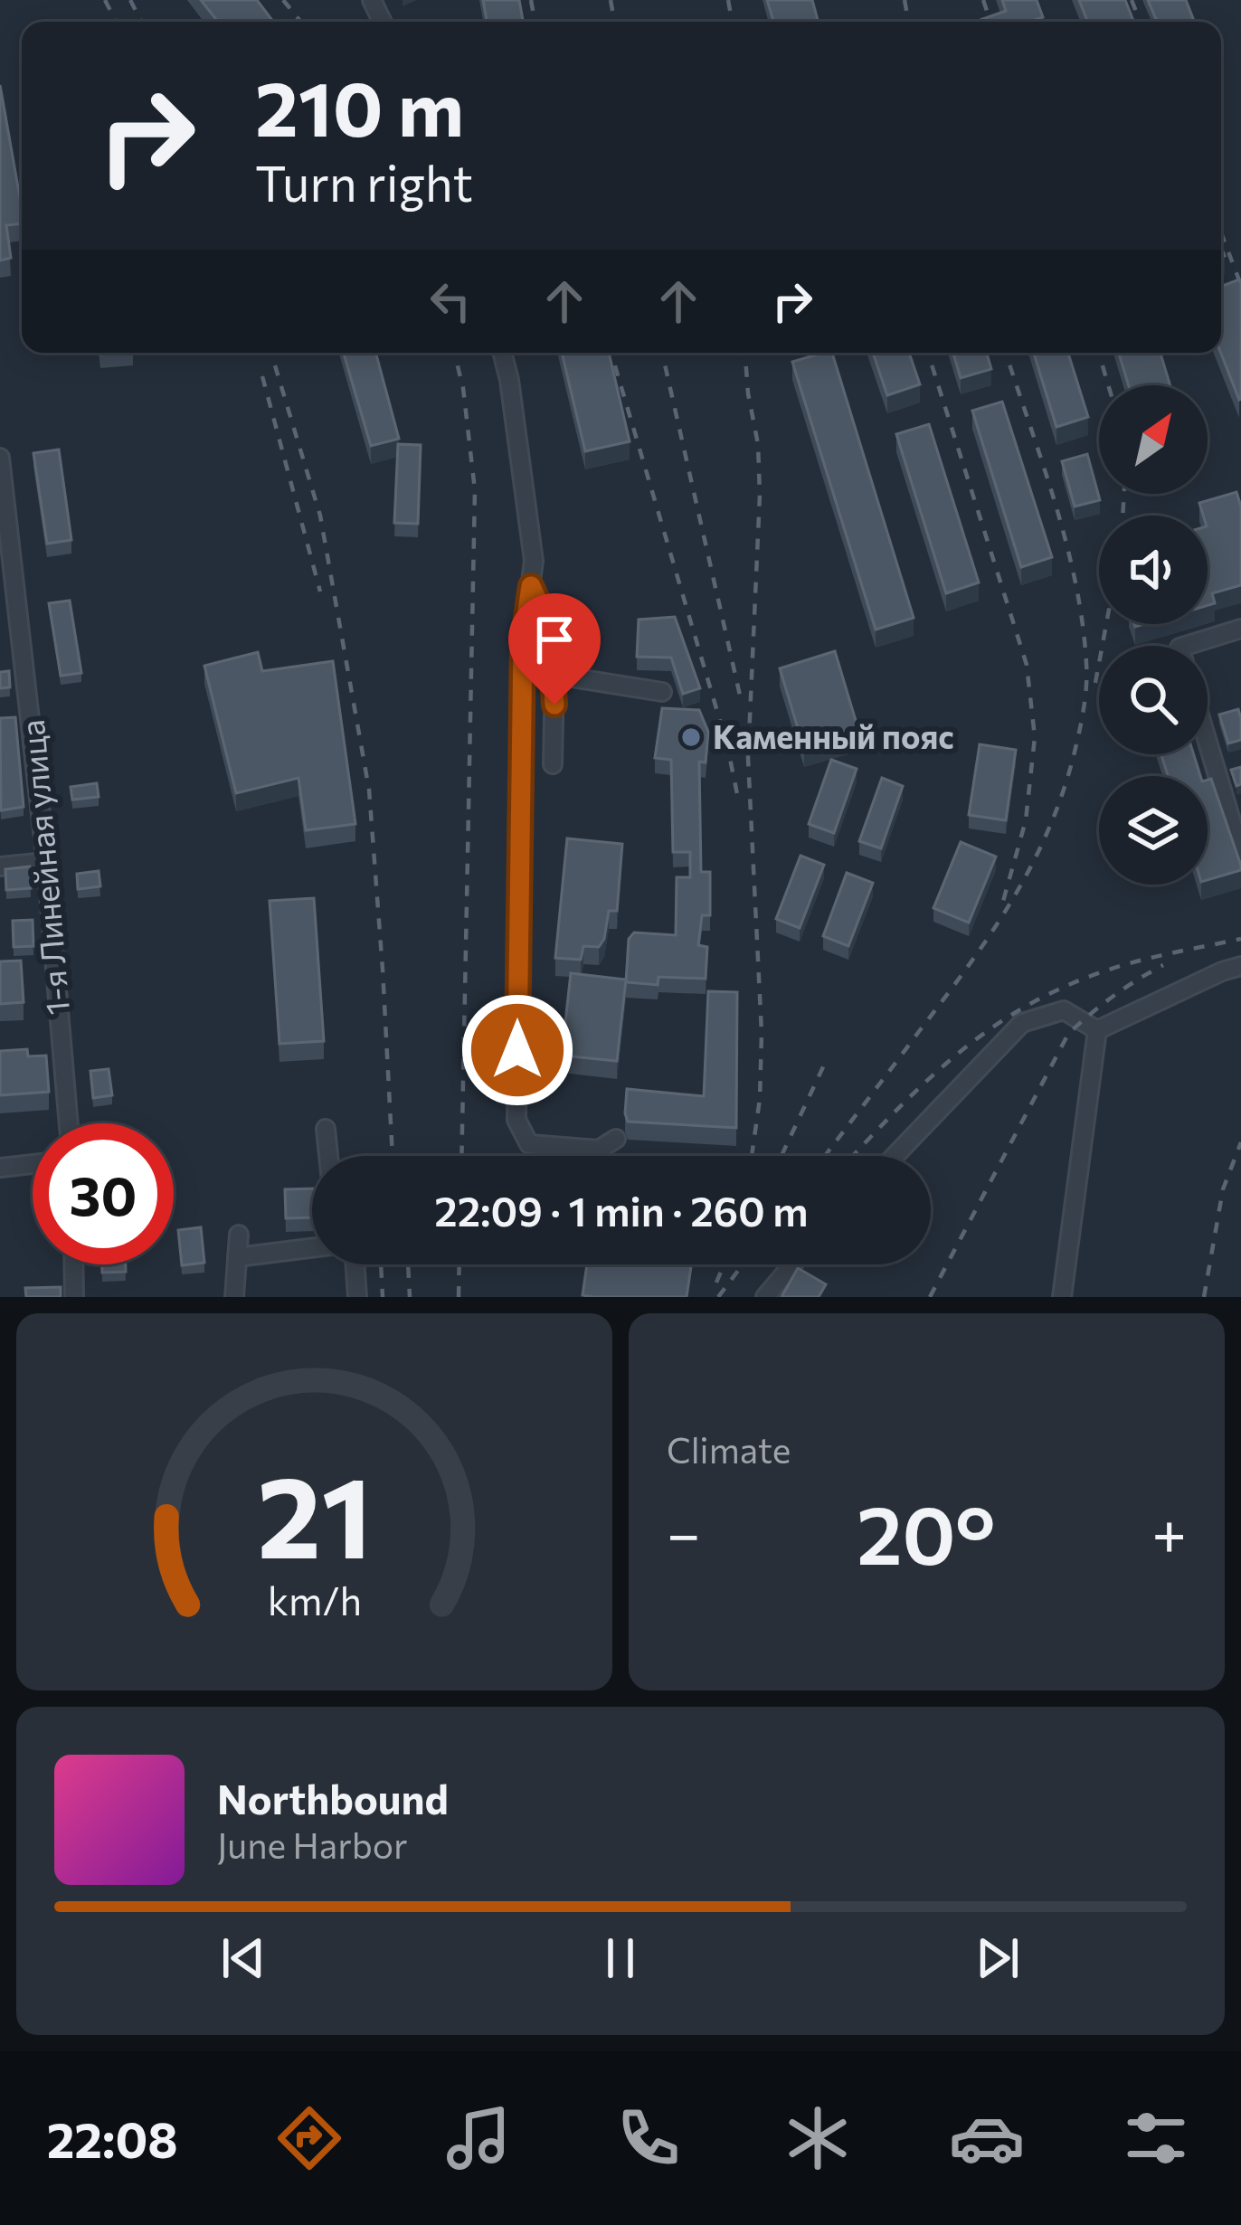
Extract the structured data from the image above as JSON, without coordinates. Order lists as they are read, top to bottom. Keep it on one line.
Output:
{"streets":{"street":["1-я Линейная улица"]},"places":["Каменный пояс"],"north":"top right","page":{"turn":["210 m","Turn right"],"limit":"30","trip":"22:09 · 1 min · 260 m","tile":"Climate","heat":["−","20°","+"],"song":["Northbound","June Harbor"],"tabs":"22:08","gauge":["21","km/h"]}}
